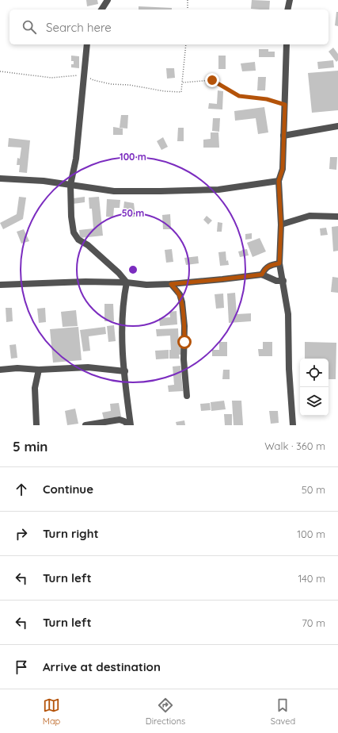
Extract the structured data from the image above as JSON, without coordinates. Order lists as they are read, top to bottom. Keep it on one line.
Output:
{"page":{"search":"Search here","heading":["5 min","Walk · 360 m"],"list":[["Continue","50 m"],["Turn right","100 m"],["Turn left","140 m"],["Turn left","70 m"],"Arrive at destination"],"nav":["Map","Directions","Saved"]},"rings":["100 m","50 m"]}
